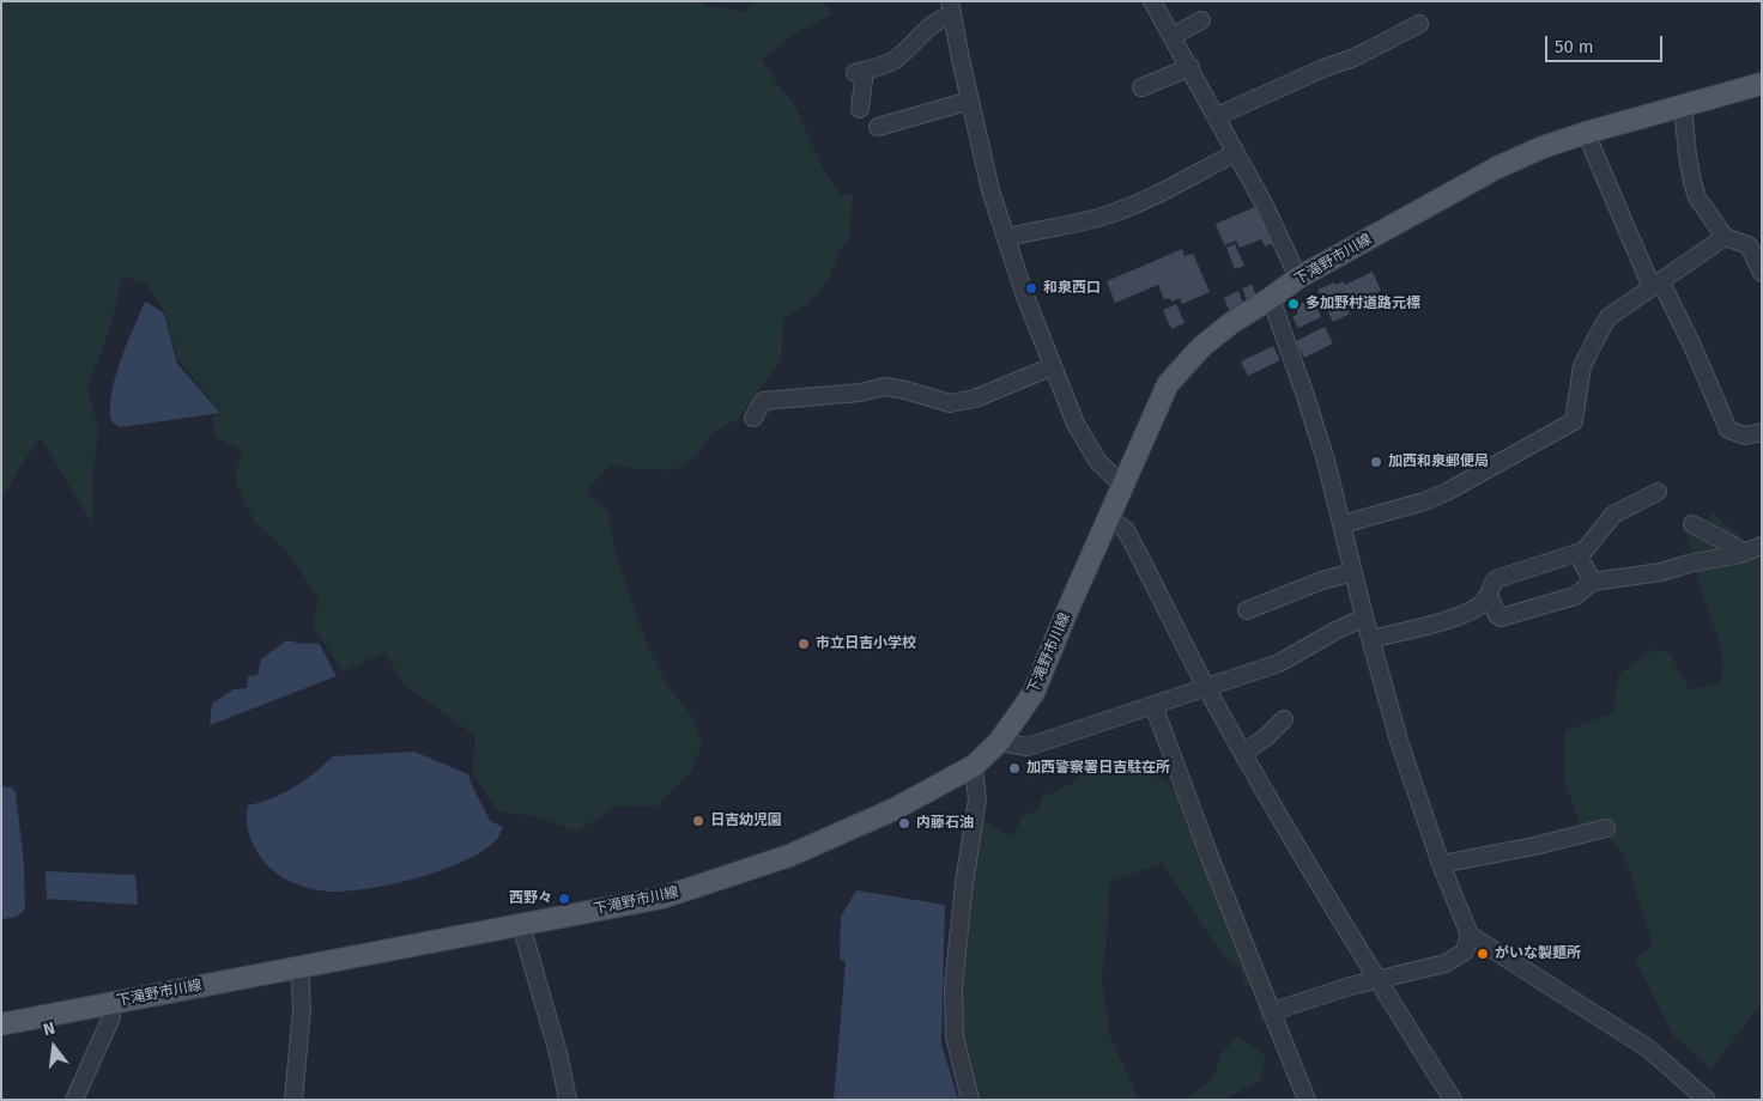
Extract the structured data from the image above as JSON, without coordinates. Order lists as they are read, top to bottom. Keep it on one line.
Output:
{"streets":{"main road":["下滝野市川線"]},"places":["和泉西口","多加野村道路元標","加西和泉郵便局","市立日吉小学校","加西警察署日吉駐在所","日吉幼児園","内藤石油","西野々","がいな製麺所"],"scale_bar":"50 m","north":"top"}
